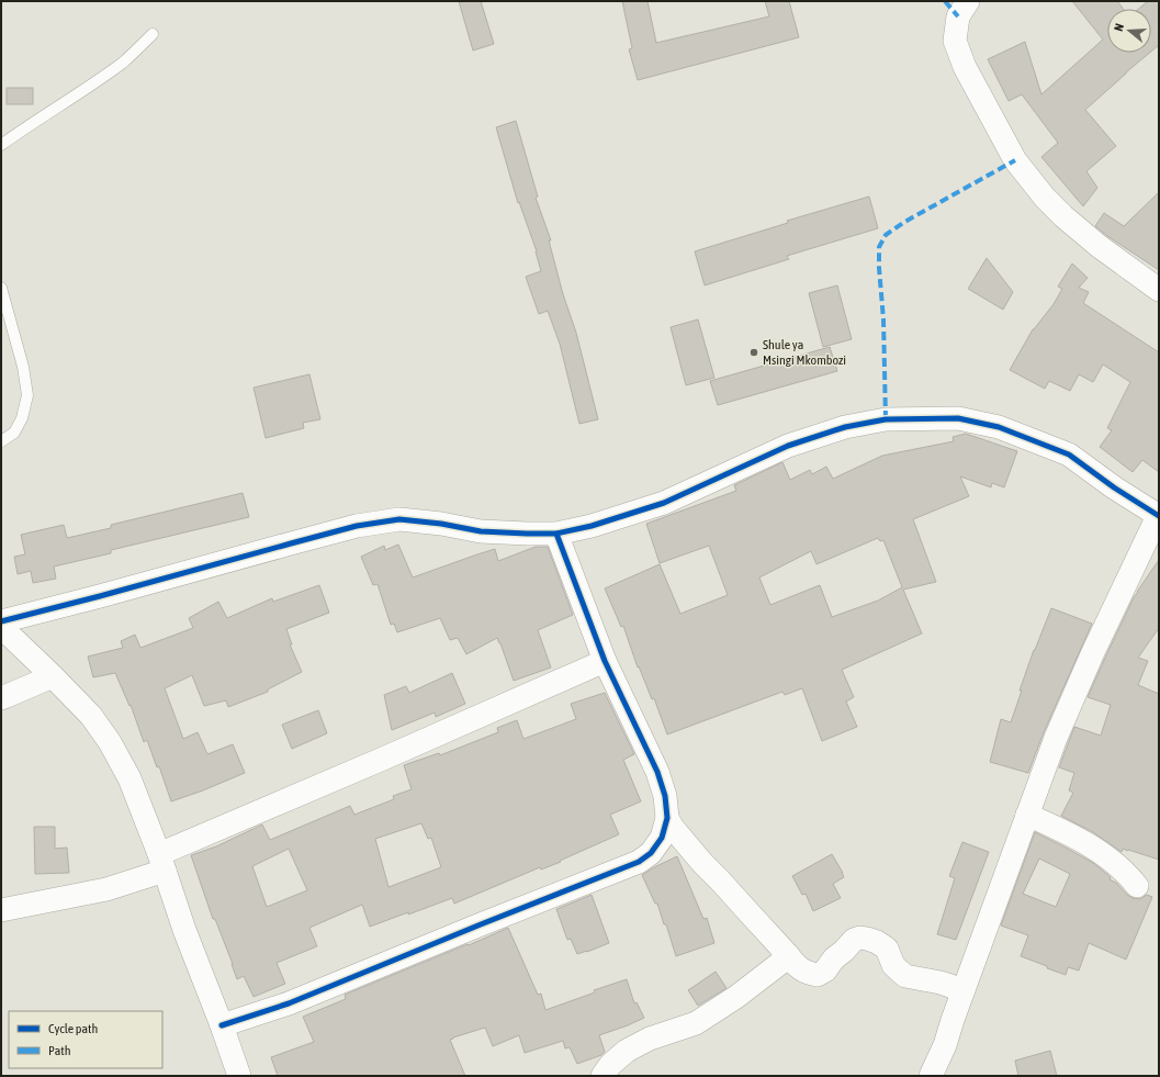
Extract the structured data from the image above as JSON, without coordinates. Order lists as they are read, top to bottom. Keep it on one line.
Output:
{"places":["Shule ya Msingi Mkombozi"],"legend":["Cycle path","Path"],"north":"left"}
